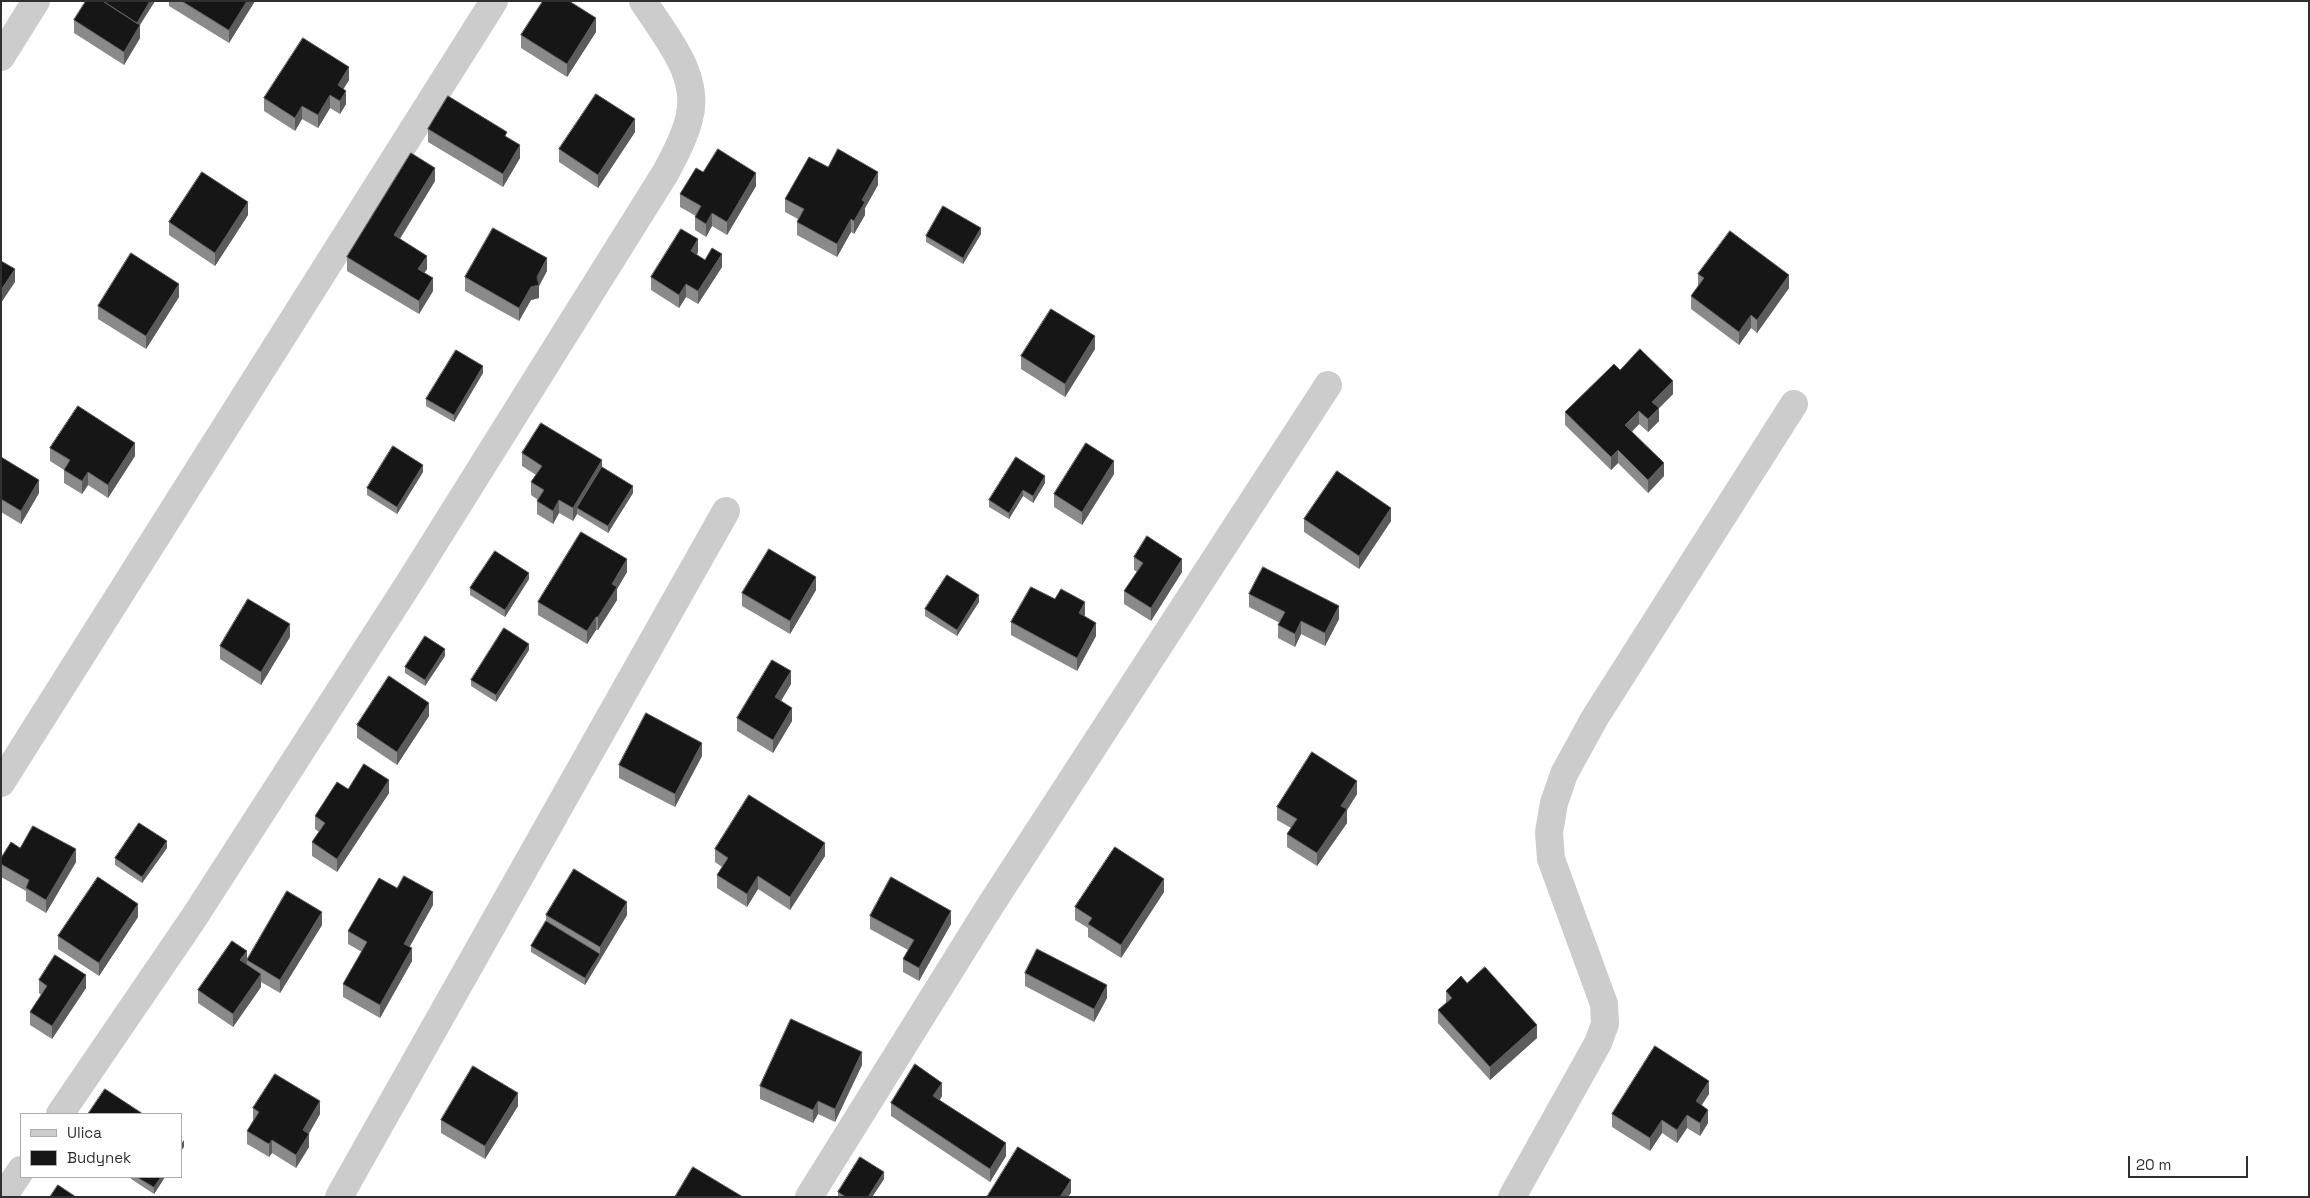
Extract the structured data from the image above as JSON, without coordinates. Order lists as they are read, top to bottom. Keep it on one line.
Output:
{"legend":["Ulica","Budynek"],"scale_bar":"20 m"}
